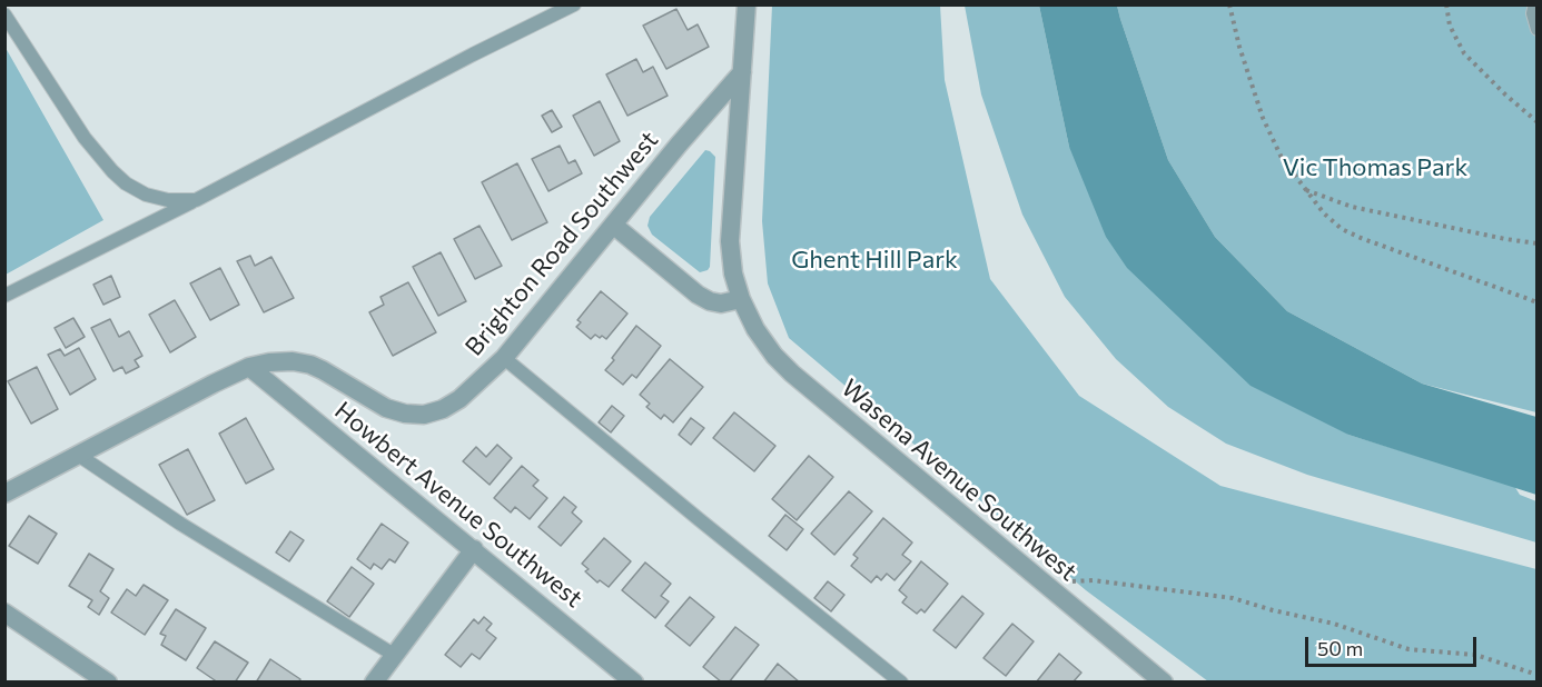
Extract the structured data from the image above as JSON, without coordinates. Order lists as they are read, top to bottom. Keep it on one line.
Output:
{"streets":{"street":["Brighton Road Southwest","Wasena Avenue Southwest","Howbert Avenue Southwest"]},"crossings":[["Brighton Road Southwest","Wasena Avenue Southwest"],["Brighton Road Southwest","Howbert Avenue Southwest"]],"parks":["Vic Thomas Park","Ghent Hill Park"],"scale_bar":"50 m"}
